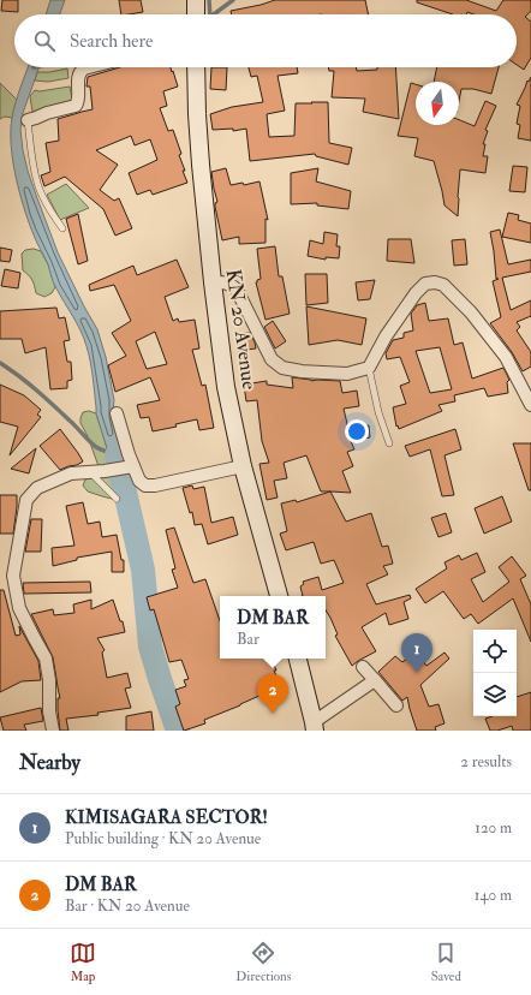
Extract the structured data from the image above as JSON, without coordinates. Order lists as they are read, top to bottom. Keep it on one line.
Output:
{"streets":{"main road":["KN 20 Avenue"]},"north":"bottom","page":{"search":"Search here","popup":["DM BAR","Bar"],"pins":["1","2"],"heading":["Nearby","2 results"],"list":[{"mark":"1","name":"KIMISAGARA SECTOR!","note":"Public building · KN 20 Avenue","value":"120 m"},{"mark":"2","name":"DM BAR","note":"Bar · KN 20 Avenue","value":"140 m"}],"nav":["Map","Directions","Saved"]}}
